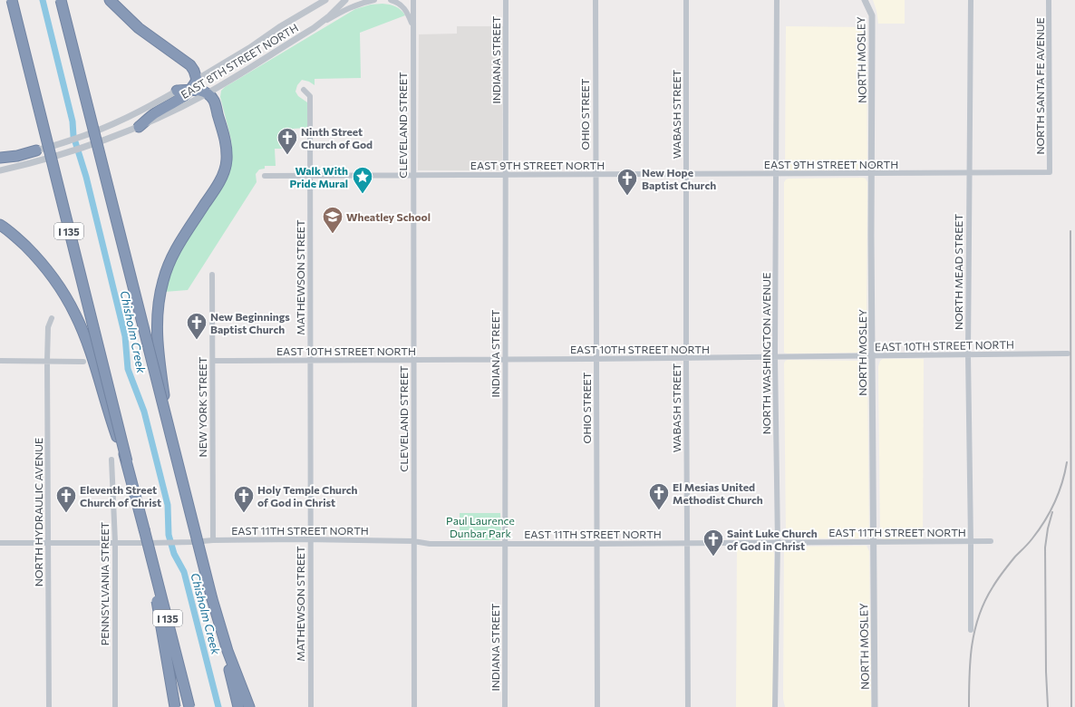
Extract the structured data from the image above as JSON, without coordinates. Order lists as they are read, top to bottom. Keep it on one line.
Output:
{"streets":{"highway":["I 135"],"street":["INDIANA STREET","NORTH MOSLEY","EAST 8TH STREET NORTH","NORTH SANTA FE AVENUE","OHIO STREET","WABASH STREET","CLEVELAND STREET","EAST 9TH STREET NORTH","NORTH MEAD STREET","MATHEWSON STREET","EAST 10TH STREET NORTH","NORTH WASHINGTON AVENUE","NEW YORK STREET","NORTH HYDRAULIC AVENUE","EAST 11TH STREET NORTH","PENNSYLVANIA STREET"]},"crossings":[["INDIANA STREET","EAST 9TH STREET NORTH"],["INDIANA STREET","EAST 10TH STREET NORTH"],["INDIANA STREET","EAST 11TH STREET NORTH"],["NORTH MOSLEY","EAST 9TH STREET NORTH"],["NORTH MOSLEY","EAST 10TH STREET NORTH"],["NORTH MOSLEY","EAST 11TH STREET NORTH"],["NORTH SANTA FE AVENUE","EAST 9TH STREET NORTH"],["OHIO STREET","EAST 9TH STREET NORTH"],["OHIO STREET","EAST 10TH STREET NORTH"],["OHIO STREET","EAST 11TH STREET NORTH"],["WABASH STREET","EAST 9TH STREET NORTH"],["WABASH STREET","EAST 10TH STREET NORTH"],["WABASH STREET","EAST 11TH STREET NORTH"],["CLEVELAND STREET","EAST 9TH STREET NORTH"],["CLEVELAND STREET","EAST 10TH STREET NORTH"],["CLEVELAND STREET","EAST 11TH STREET NORTH"],["EAST 9TH STREET NORTH","NORTH MEAD STREET"],["EAST 9TH STREET NORTH","MATHEWSON STREET"],["EAST 9TH STREET NORTH","NORTH WASHINGTON AVENUE"],["NORTH MEAD STREET","EAST 10TH STREET NORTH"],["NORTH MEAD STREET","EAST 11TH STREET NORTH"],["MATHEWSON STREET","EAST 10TH STREET NORTH"],["MATHEWSON STREET","EAST 11TH STREET NORTH"],["EAST 10TH STREET NORTH","NORTH WASHINGTON AVENUE"],["EAST 10TH STREET NORTH","NEW YORK STREET"],["NORTH WASHINGTON AVENUE","EAST 11TH STREET NORTH"],["NEW YORK STREET","EAST 11TH STREET NORTH"],["NORTH HYDRAULIC AVENUE","EAST 11TH STREET NORTH"],["EAST 11TH STREET NORTH","PENNSYLVANIA STREET"]],"water":["Chisholm Creek"],"parks":["Paul Laurence Dunbar Park"],"places":{"church":["Ninth Street Church of God","New Hope Baptist Church","New Beginnings Baptist Church","El Mesias United Methodist Church","Eleventh Street Church of Christ","Holy Temple Church of God in Christ","Saint Luke Church of God in Christ"],"place":["Walk With Pride Mural"],"school or university":["Wheatley School"]}}
